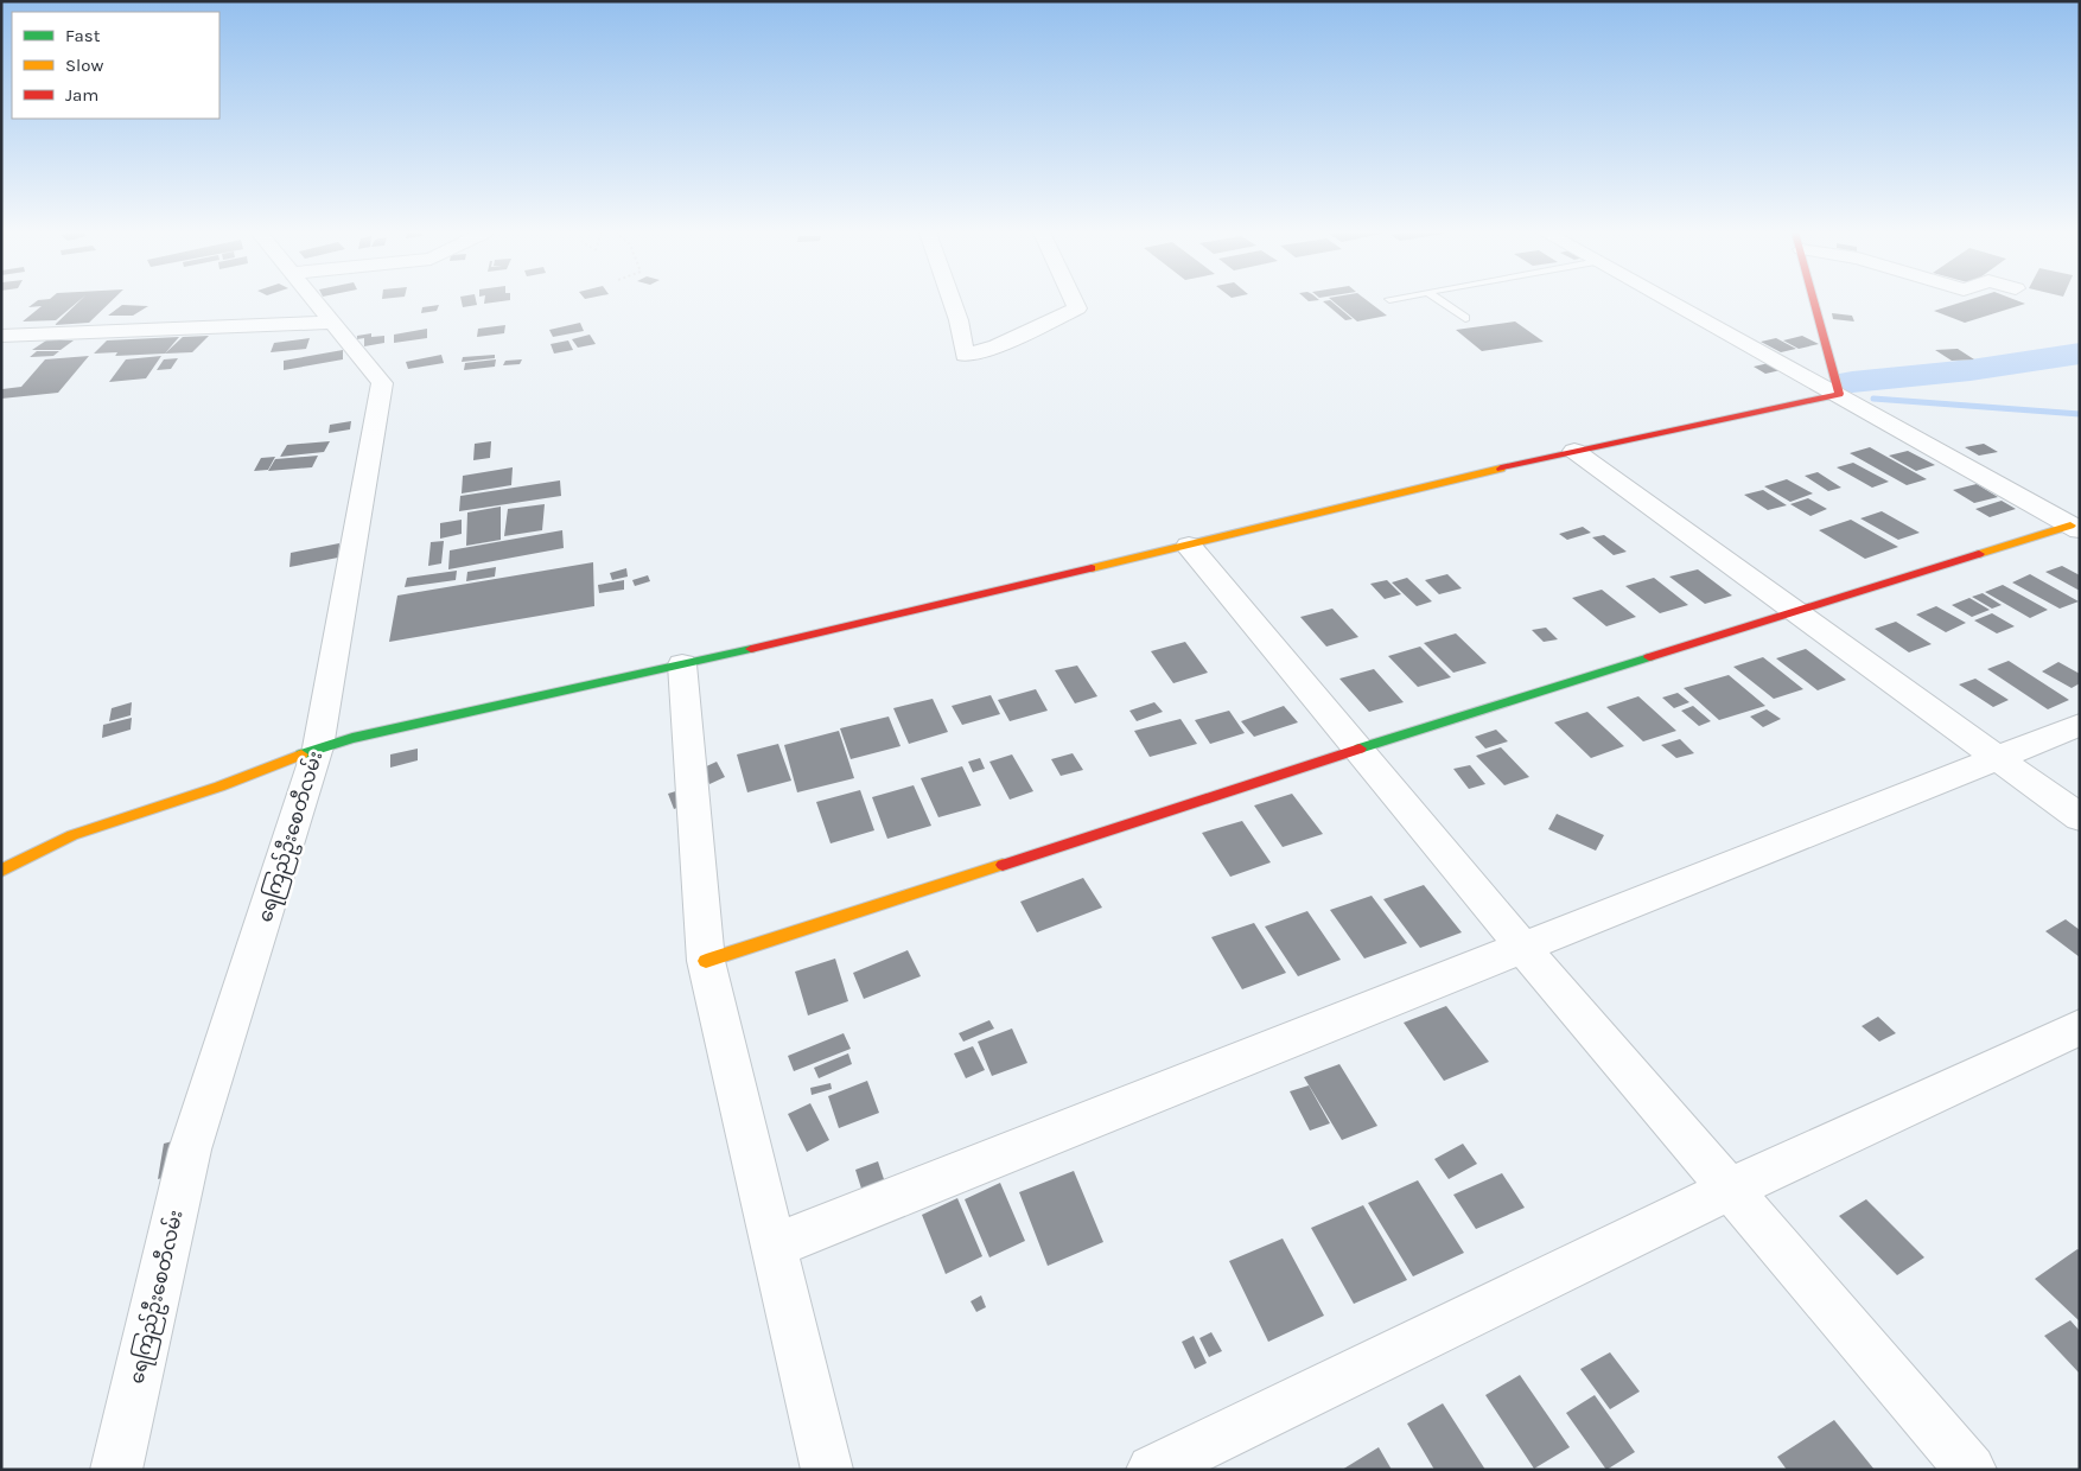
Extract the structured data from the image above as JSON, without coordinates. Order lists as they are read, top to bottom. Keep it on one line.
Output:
{"streets":{"street":["ရေကြည်ဦးစေတီလမ်း"]},"legend":["Fast","Slow","Jam"]}
